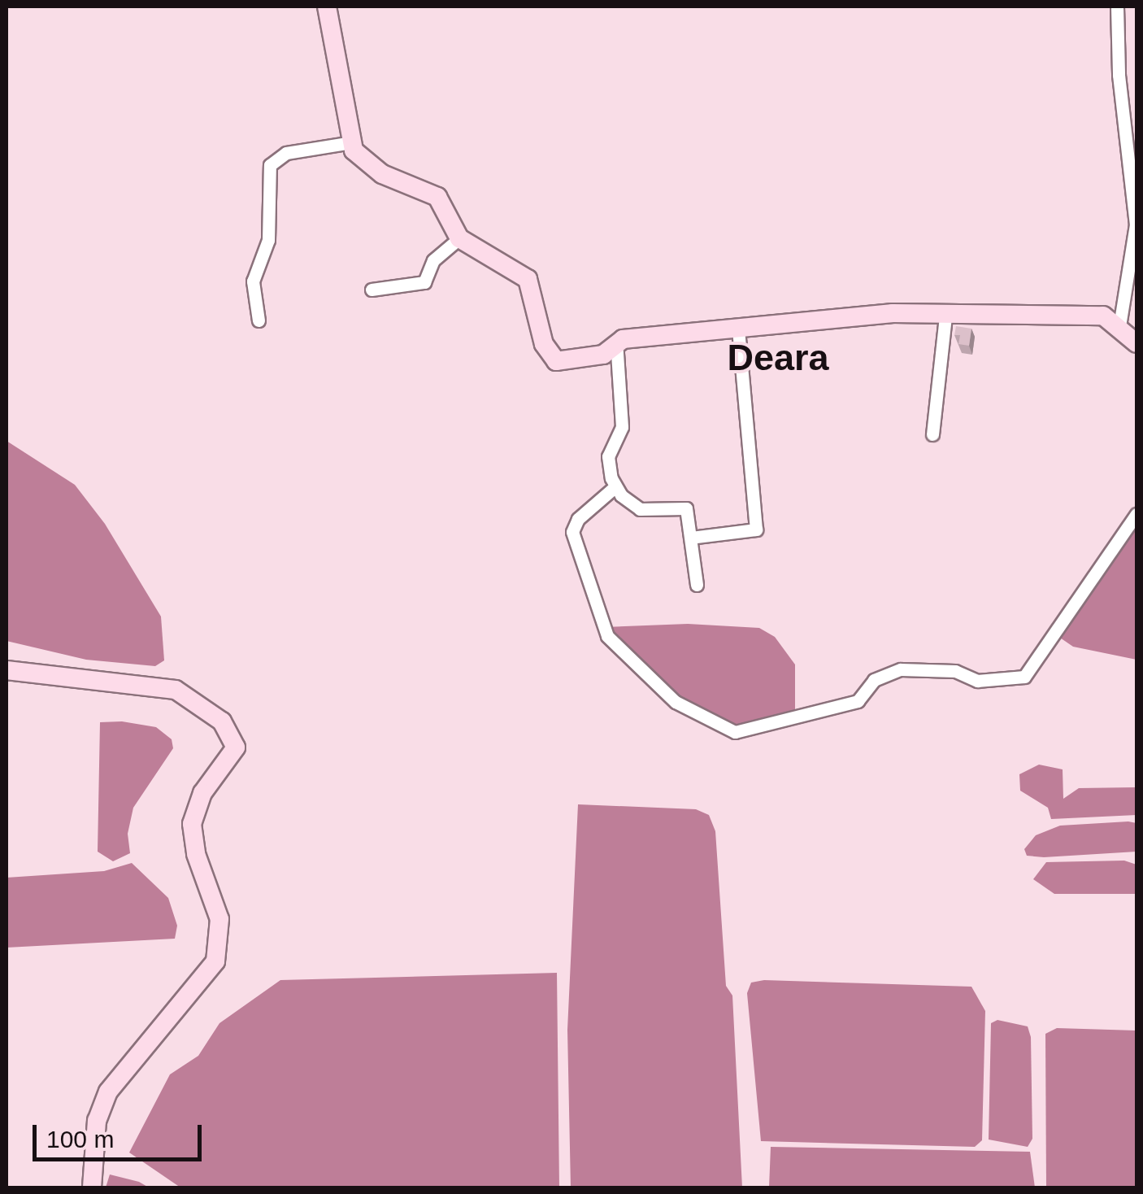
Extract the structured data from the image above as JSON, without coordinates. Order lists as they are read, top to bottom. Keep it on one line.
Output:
{"districts":["Deara"],"scale_bar":"100 m"}
